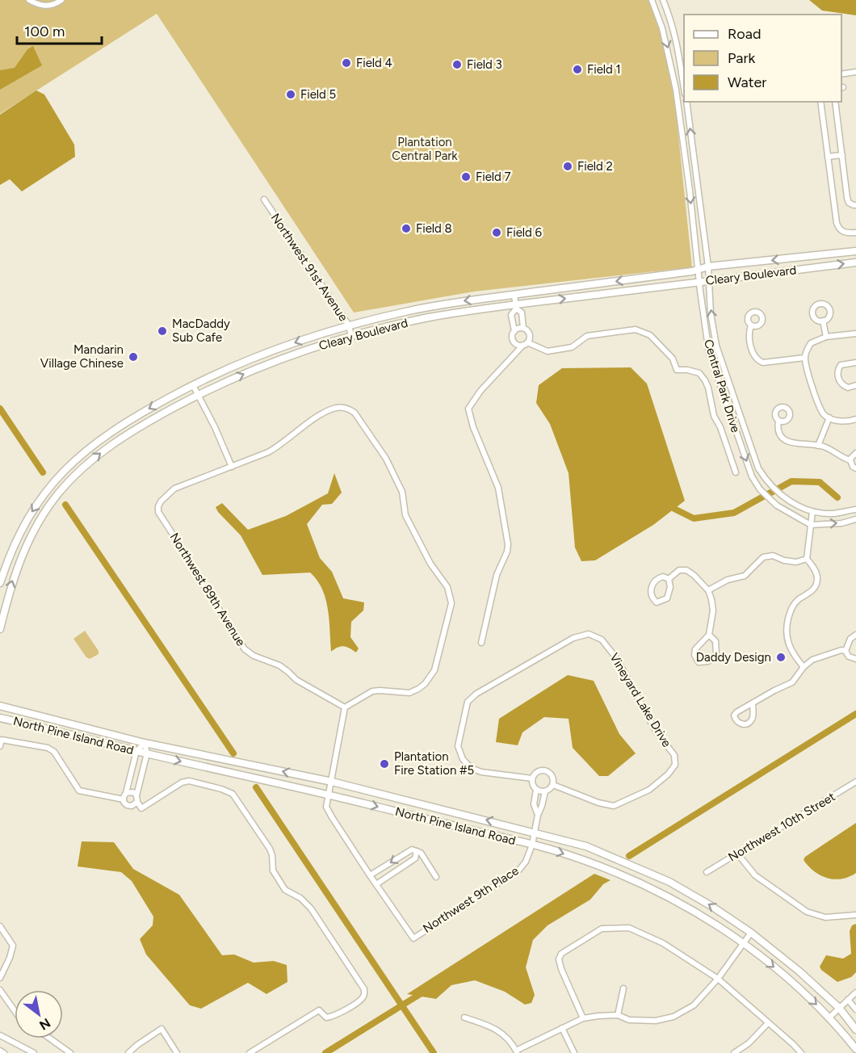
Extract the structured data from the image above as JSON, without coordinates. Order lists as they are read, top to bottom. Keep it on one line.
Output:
{"streets":{"street":["Northwest 91st Avenue","Cleary Boulevard","Central Park Drive","Northwest 89th Avenue","Vineyard Lake Drive","North Pine Island Road","Northwest 10th Street","Northwest 9th Place"]},"crossings":[["Northwest 91st Avenue","Cleary Boulevard"],["Cleary Boulevard","Central Park Drive"],["North Pine Island Road","Northwest 9th Place"]],"parks":["Plantation Central Park"],"places":["Field 4","Field 3","Field 1","Field 5","Field 2","Field 7","Field 8","Field 6","MacDaddy Sub Cafe","Mandarin Village Chinese","Daddy Design","Plantation Fire Station #5"],"legend":["Road","Park","Water"],"scale_bar":"100 m","north":"bottom right"}
